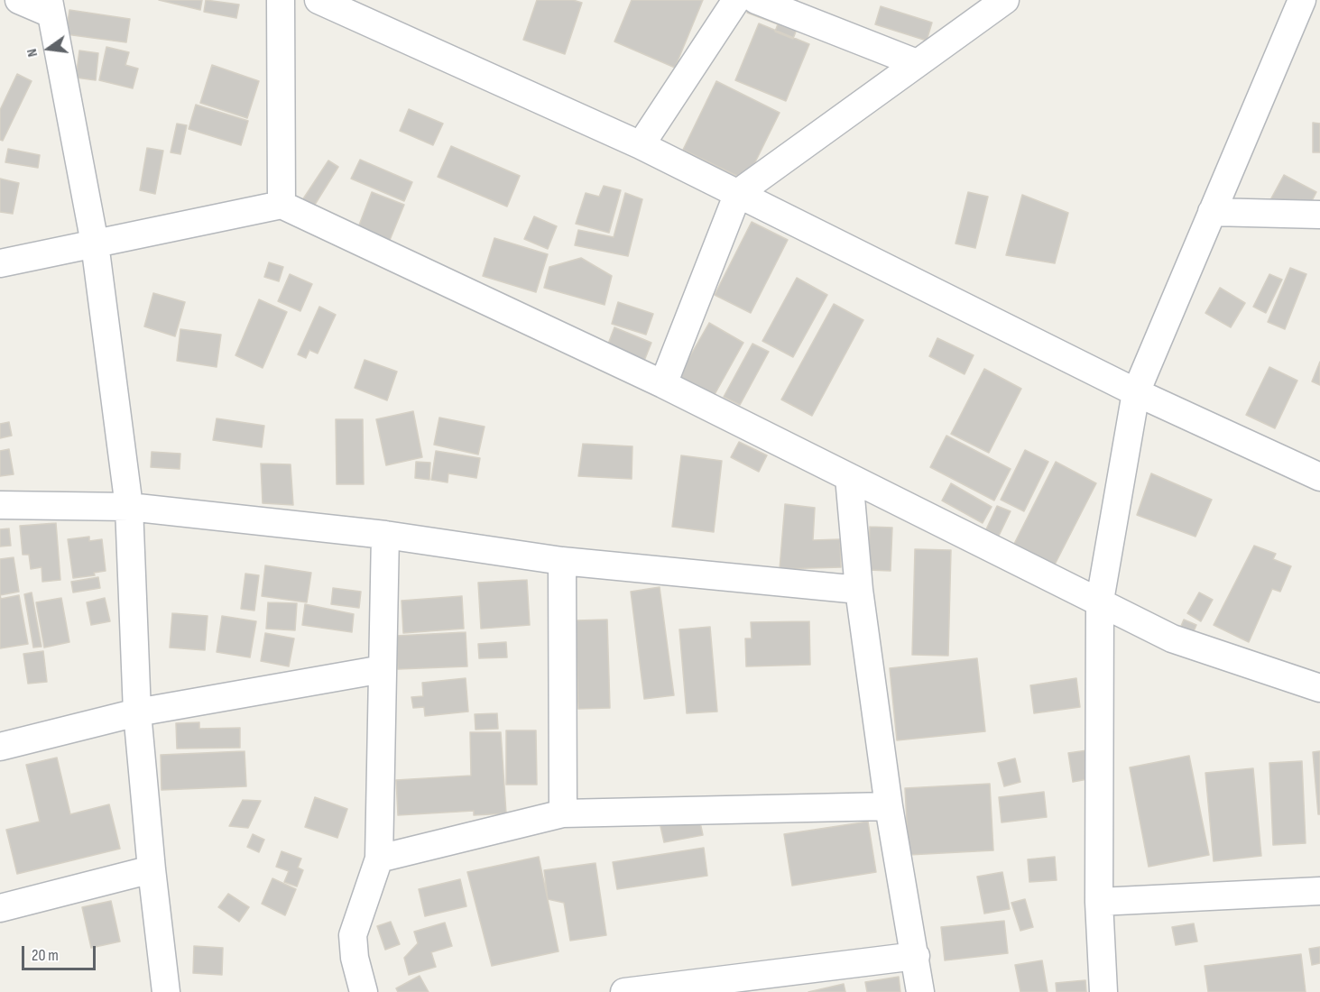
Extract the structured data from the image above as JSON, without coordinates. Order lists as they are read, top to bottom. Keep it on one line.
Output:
{"scale_bar":"20 m","north":"left"}
